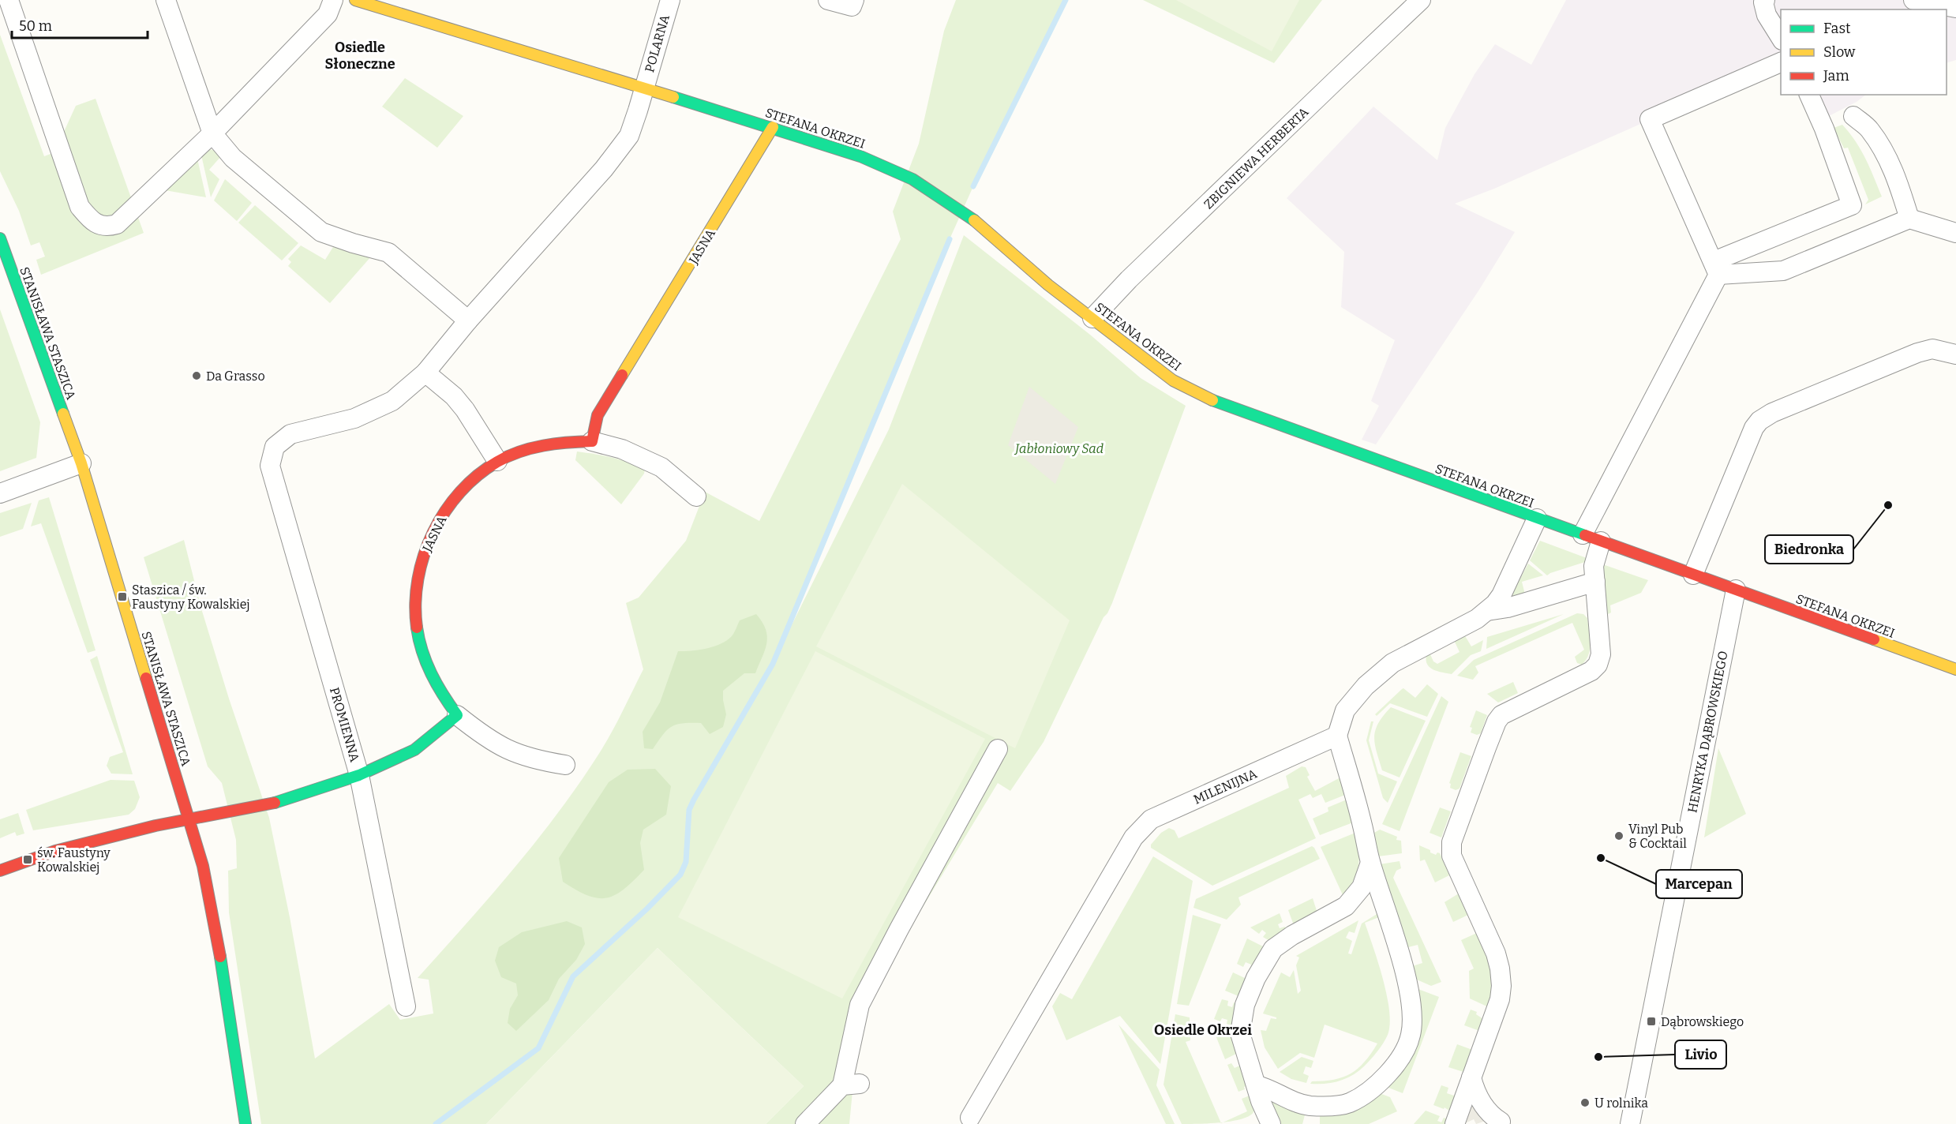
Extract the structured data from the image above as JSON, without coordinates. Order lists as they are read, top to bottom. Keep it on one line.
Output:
{"streets":{"street":["POLARNA","STEFANA OKRZEI","ZBIGNIEWA HERBERTA","JASNA","STANISŁAWA STASZICA","PROMIENNA","HENRYKA DĄBROWSKIEGO","MILENIJNA"]},"crossings":[["POLARNA","STEFANA OKRZEI"],["POLARNA","PROMIENNA"],["STEFANA OKRZEI","ZBIGNIEWA HERBERTA"],["STEFANA OKRZEI","JASNA"],["STEFANA OKRZEI","HENRYKA DĄBROWSKIEGO"]],"districts":["Osiedle Słoneczne","Osiedle Okrzei"],"parks":["Jabłoniowy Sad"],"places":{"other":["Da Grasso","Biedronka","Vinyl Pub & Cocktail","Marcepan","Livio","U rolnika"],"transit":["Staszica / św. Faustyny Kowalskiej","św. Faustyny Kowalskiej","Dąbrowskiego"]},"legend":["Fast","Slow","Jam"],"scale_bar":"50 m"}
